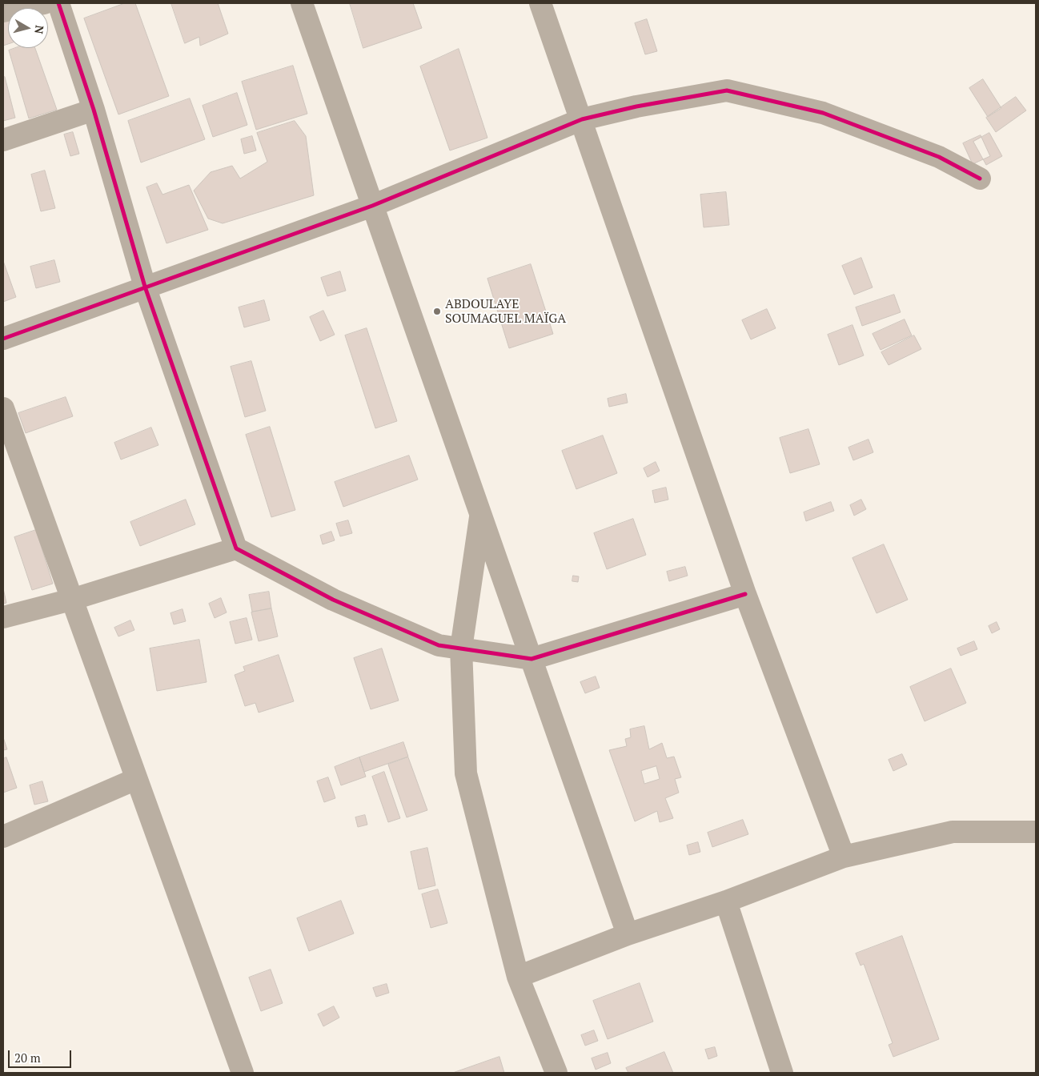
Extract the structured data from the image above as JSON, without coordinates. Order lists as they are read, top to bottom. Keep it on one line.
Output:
{"places":["ABDOULAYE SOUMAGUEL MAÏGA"],"scale_bar":"20 m","north":"right"}
